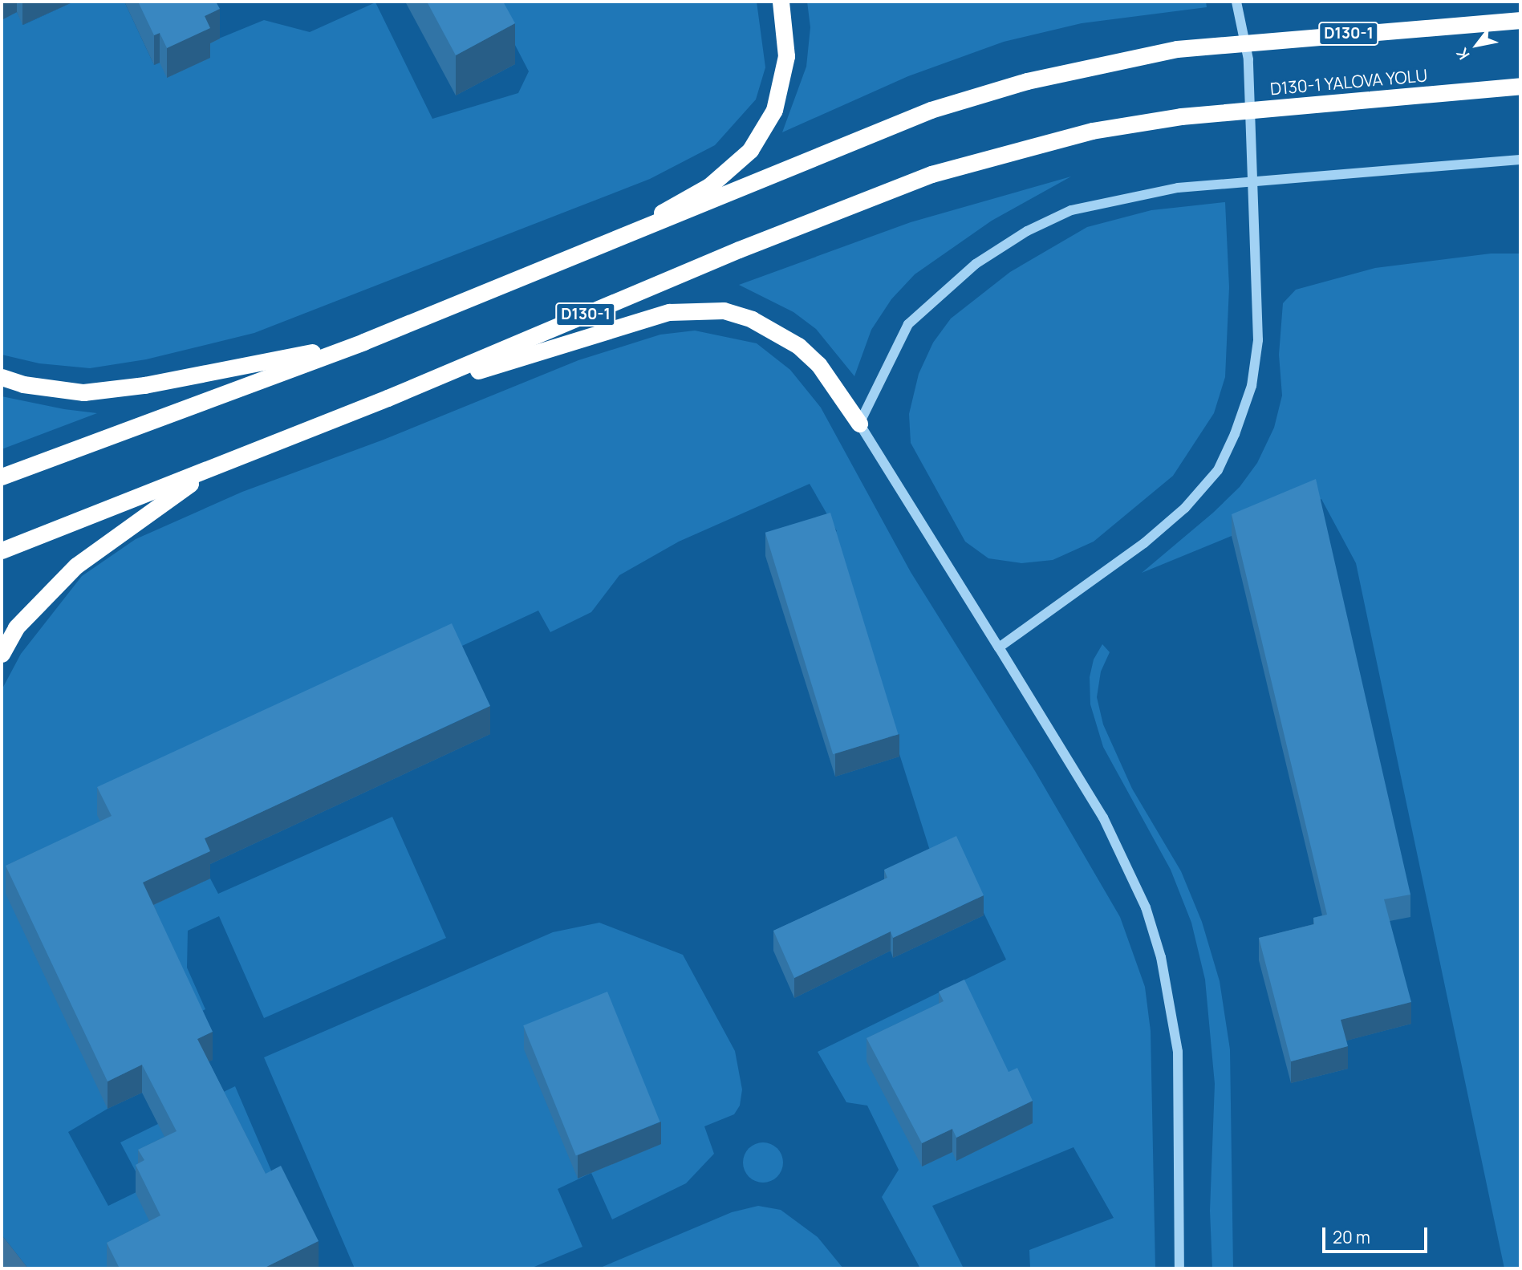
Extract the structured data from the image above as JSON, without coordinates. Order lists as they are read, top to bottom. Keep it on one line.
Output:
{"streets":{"highway":["D130-1","D130-1 YALOVA YOLU"]},"crossings":[["D130-1","D130-1 YALOVA YOLU"]],"scale_bar":"20 m","north":"bottom left"}
